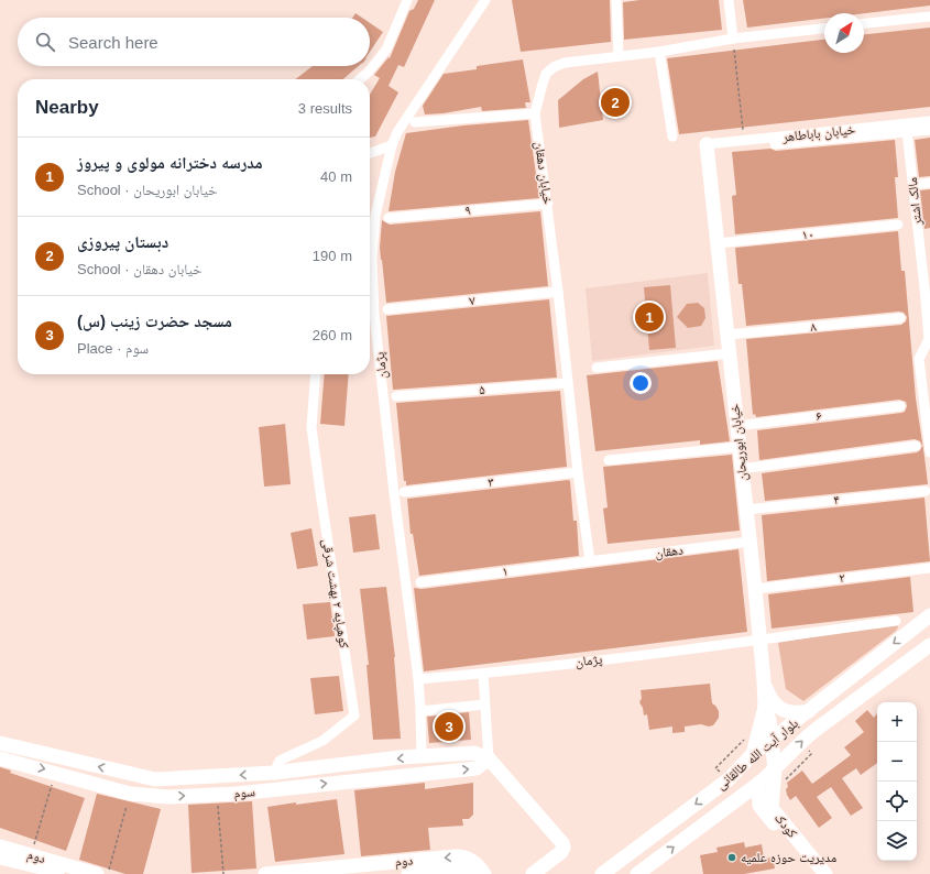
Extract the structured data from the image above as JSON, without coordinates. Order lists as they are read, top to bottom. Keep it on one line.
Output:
{"streets":{"main road":["خیابان ابوریحان","بلوار آیت الله طالقانی","سوم","کودک","دوم"],"street":["خیابان باباطاهر","خیابان دهقان","مالک اشتر","۹","۱۰","۷","۸","پژمان","۵","۶","۳","۴","دهقان","۱","۲","کوهپایه ۲ بهشت شرقی"]},"crossings":[["خیابان باباطاهر","مالک اشتر"],["خیابان باباطاهر","خیابان ابوریحان"],["خیابان دهقان","۹"],["خیابان دهقان","۷"],["خیابان دهقان","۵"],["خیابان دهقان","۳"],["خیابان دهقان","دهقان"],["خیابان دهقان","۱"],["۱۰","خیابان ابوریحان"],["۸","خیابان ابوریحان"],["پژمان","خیابان ابوریحان"],["پژمان","سوم"],["۶","خیابان ابوریحان"],["خیابان ابوریحان","۴"],["خیابان ابوریحان","دهقان"],["خیابان ابوریحان","۲"],["خیابان ابوریحان","بلوار آیت الله طالقانی"],["خیابان ابوریحان","کودک"],["دهقان","۱"],["کوهپایه ۲ بهشت شرقی","سوم"],["بلوار آیت الله طالقانی","کودک"]],"one_way":["دوم"],"places":["مدیریت حوزه علمیه"],"north":"top right","page":{"search":"Search here","heading":["Nearby","3 results"],"pins":["2","1","3"],"list":[{"mark":"1","name":"مدرسه دخترانه مولوی و پیروز","note":"School · خیابان ابوریحان","value":"40 m"},{"mark":"2","name":"دبستان پیروزی","note":"School · خیابان دهقان","value":"190 m"},{"mark":"3","name":"مسجد حضرت زینب (س)","note":"Place · سوم","value":"260 m"}],"map_buttons":["+","−"]}}
